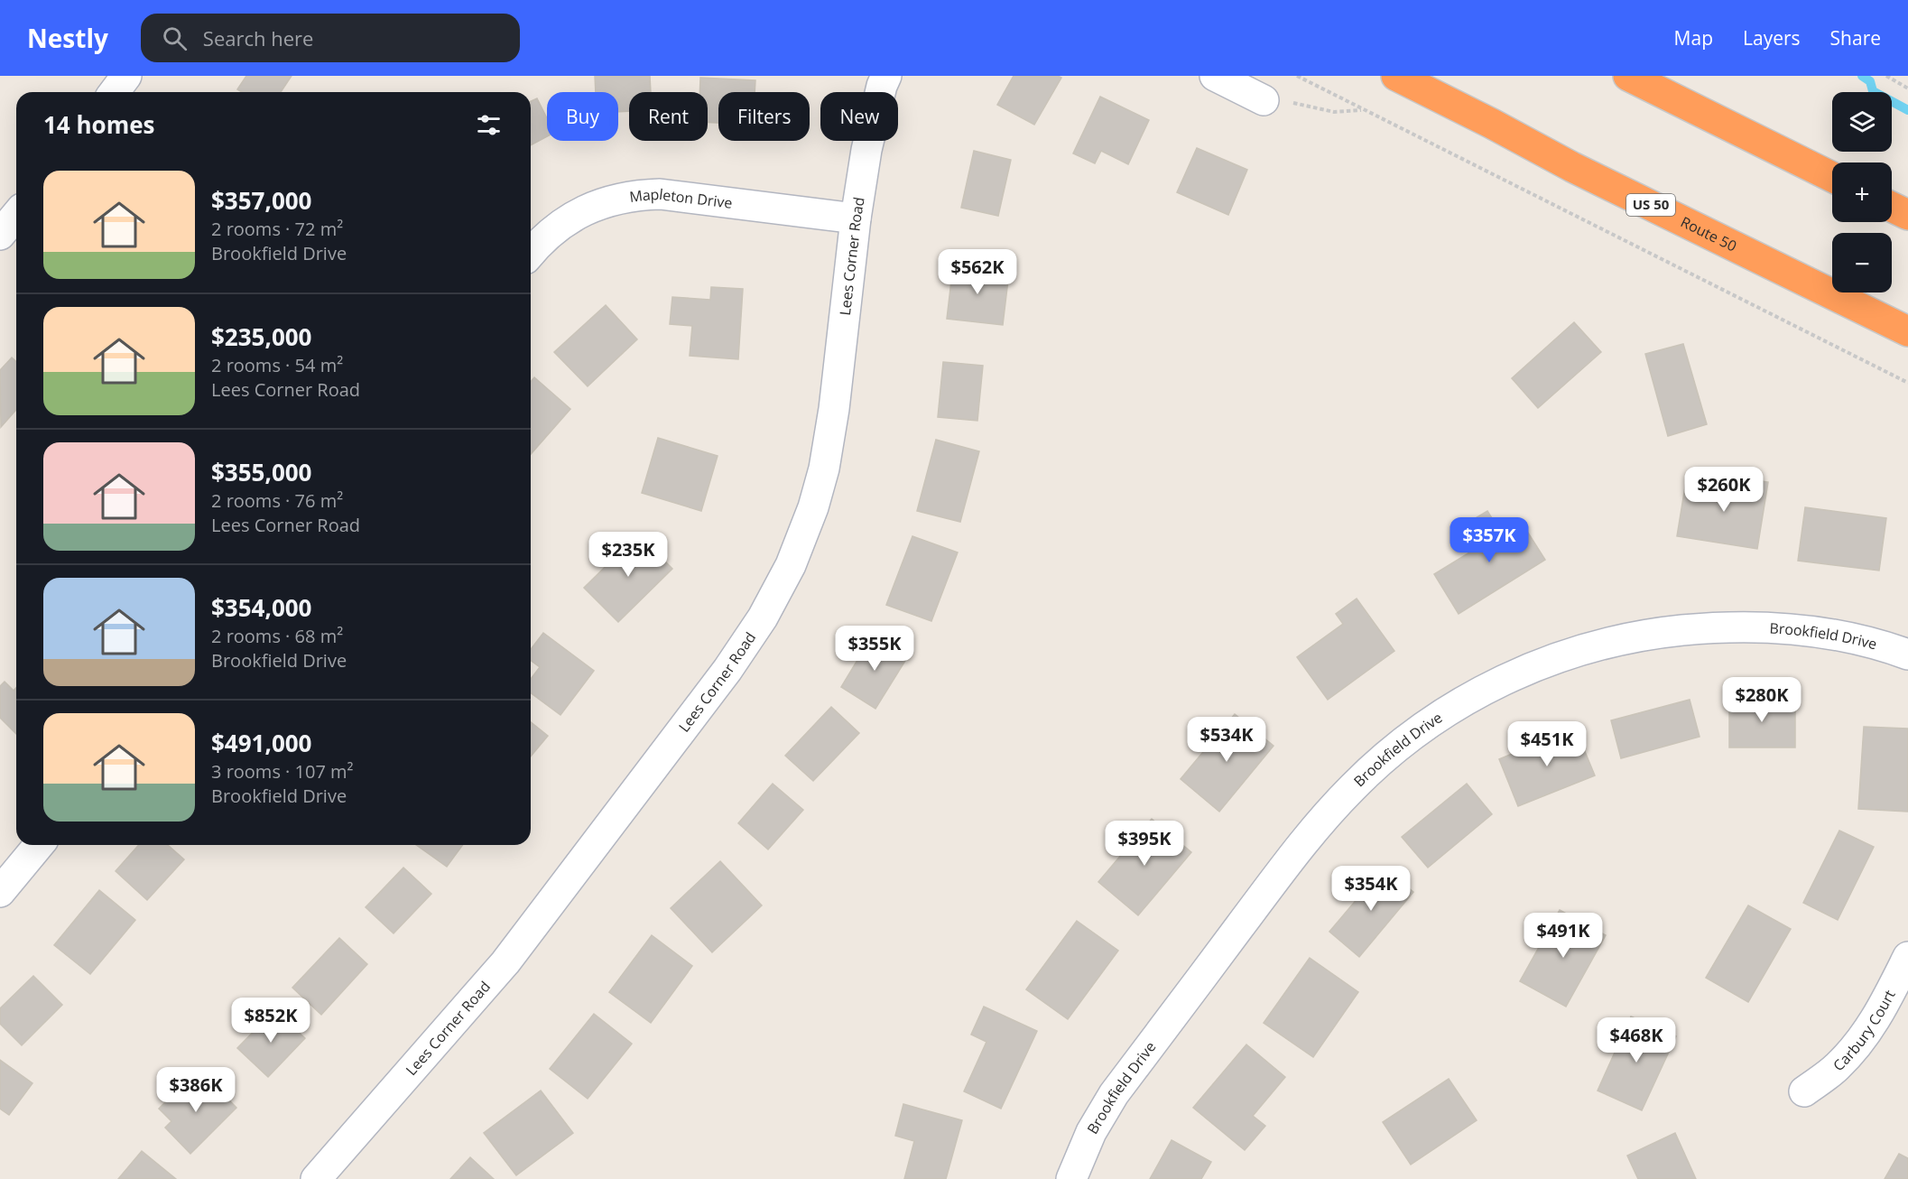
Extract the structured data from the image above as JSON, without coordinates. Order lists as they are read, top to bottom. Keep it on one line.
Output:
{"streets":{"highway":["US 50","Route 50"],"street":["Mapleton Drive","Lees Corner Road","Brookfield Drive","Carbury Court"]},"crossings":[["Mapleton Drive","Lees Corner Road"]],"page":{"header":"Nestly","search":"Search here","nav":["Map","Layers","Share"],"map_buttons":["+","−"],"chip":["Buy","Rent","Filters","New"],"heading":"14 homes","list":[{"name":"$357,000","note":"2 rooms · 72 m² · Brookfield Drive"},{"name":"$235,000","note":"2 rooms · 54 m² · Lees Corner Road"},{"name":"$355,000","note":"2 rooms · 76 m² · Lees Corner Road"},{"name":"$354,000","note":"2 rooms · 68 m² · Brookfield Drive"},{"name":"$491,000","note":"3 rooms · 107 m² · Brookfield Drive"}],"price":["$562K","$260K","$357K","$235K","$355K","$280K","$534K","$451K","$395K","$354K","$491K","$852K","$468K","$386K"]}}
